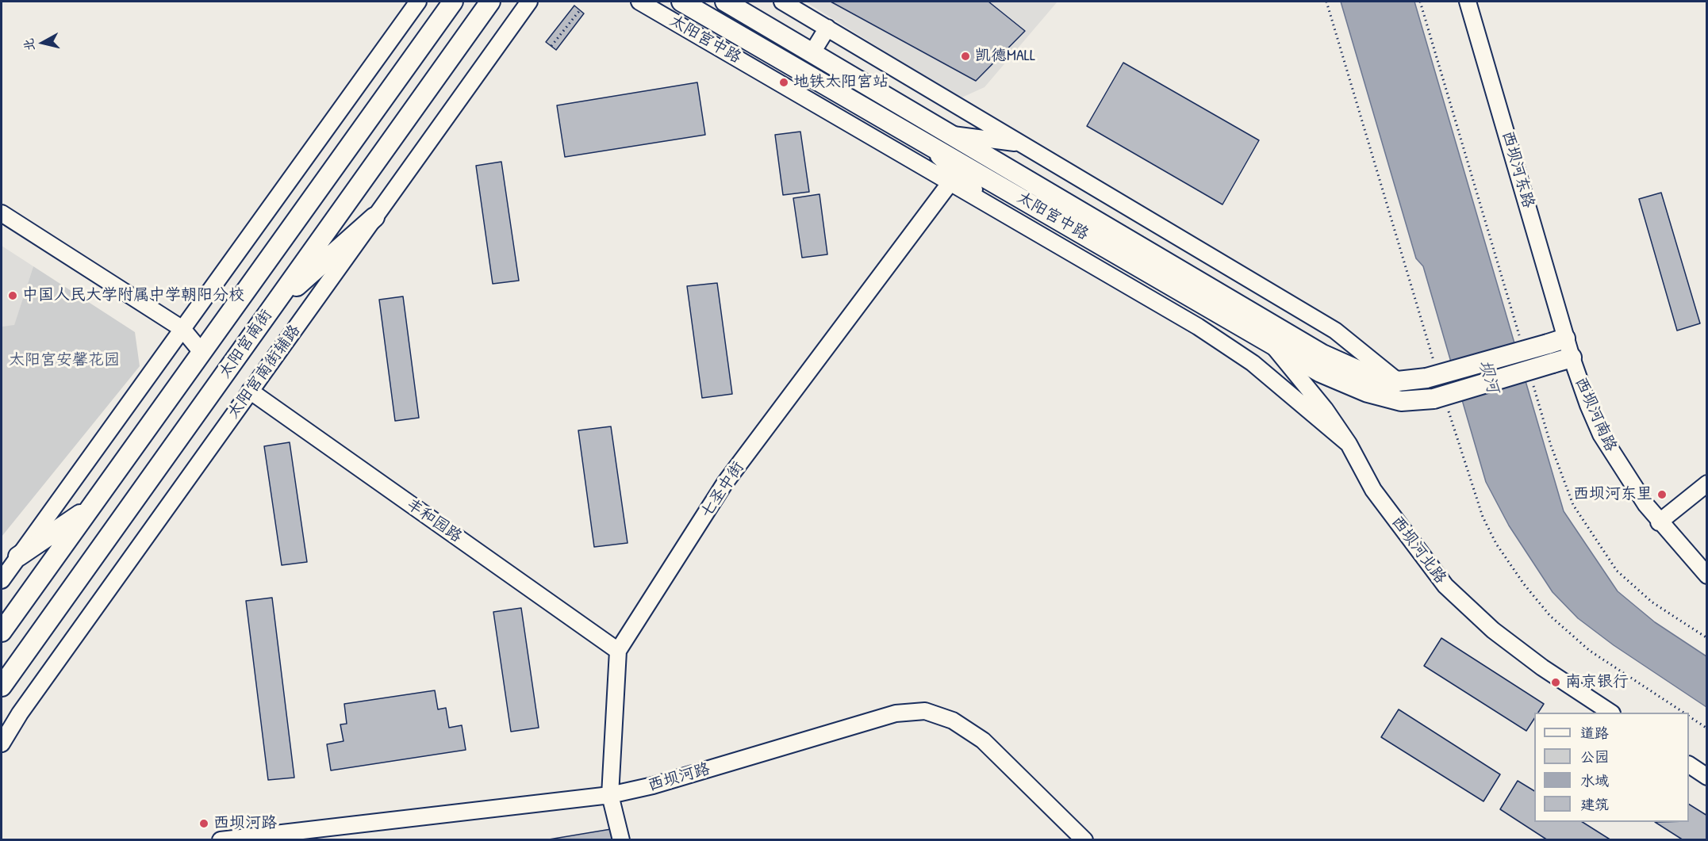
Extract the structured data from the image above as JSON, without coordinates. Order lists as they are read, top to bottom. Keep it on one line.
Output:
{"streets":{"main road":["太阳宫中路","太阳宫南街"],"street":["西坝河东路","太阳宫南街辅路","西坝河南路","七圣中街","丰和园路","西坝河北路","西坝河路"]},"crossings":[["太阳宫中路","西坝河东路"],["太阳宫中路","西坝河南路"],["太阳宫中路","七圣中街"],["太阳宫中路","西坝河北路"],["西坝河东路","西坝河南路"],["太阳宫南街辅路","丰和园路"],["七圣中街","丰和园路"],["七圣中街","西坝河路"]],"water":["坝河"],"parks":["太阳宫安馨花园"],"places":["凯德MALL","地铁太阳宫站","中国人民大学附属中学朝阳分校","西坝河东里","南京银行","西坝河路"],"legend":["道路","公园","水域","建筑"],"north":"left"}
